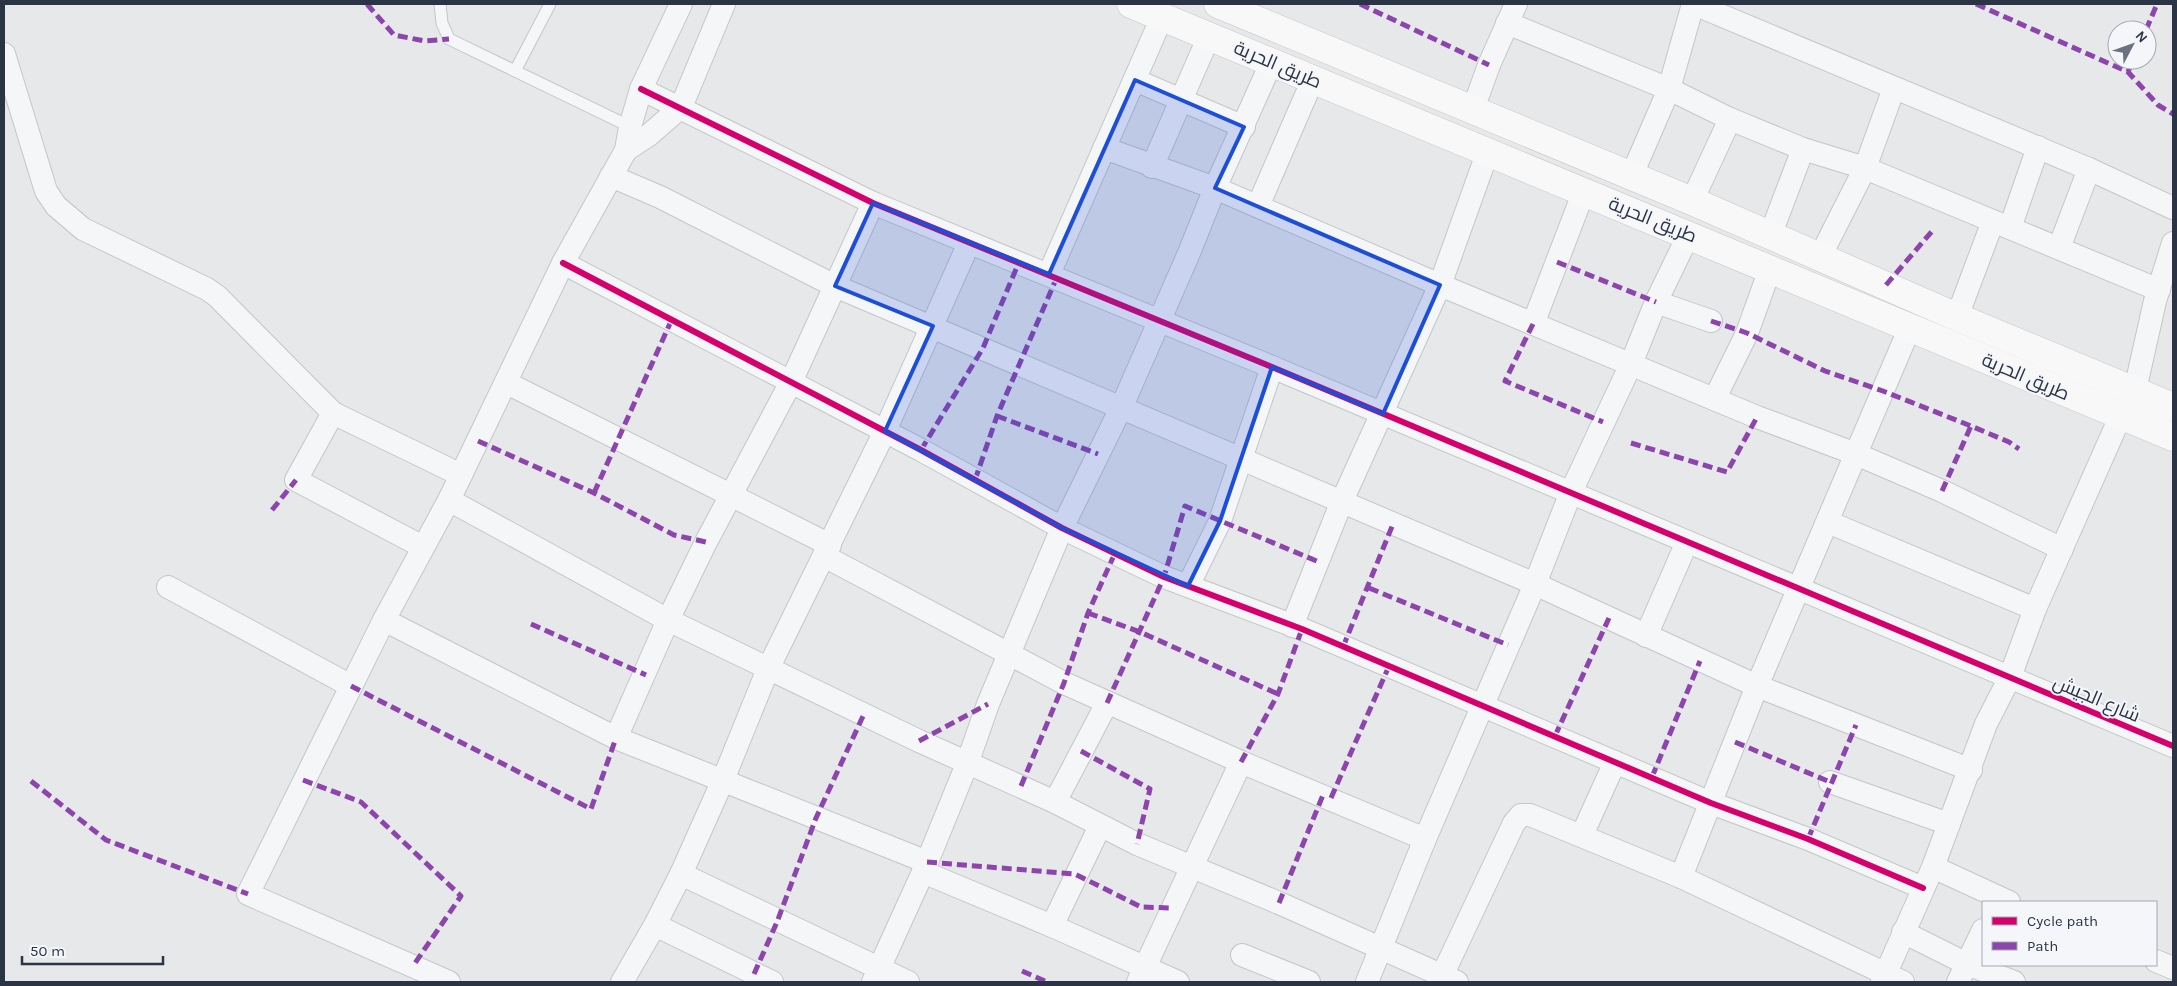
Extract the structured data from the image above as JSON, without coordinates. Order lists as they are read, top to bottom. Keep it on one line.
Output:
{"streets":{"main road":["طريق الحرية"],"street":["شارع الجيش"]},"legend":["Cycle path","Path"],"scale_bar":"50 m","north":"top right"}
